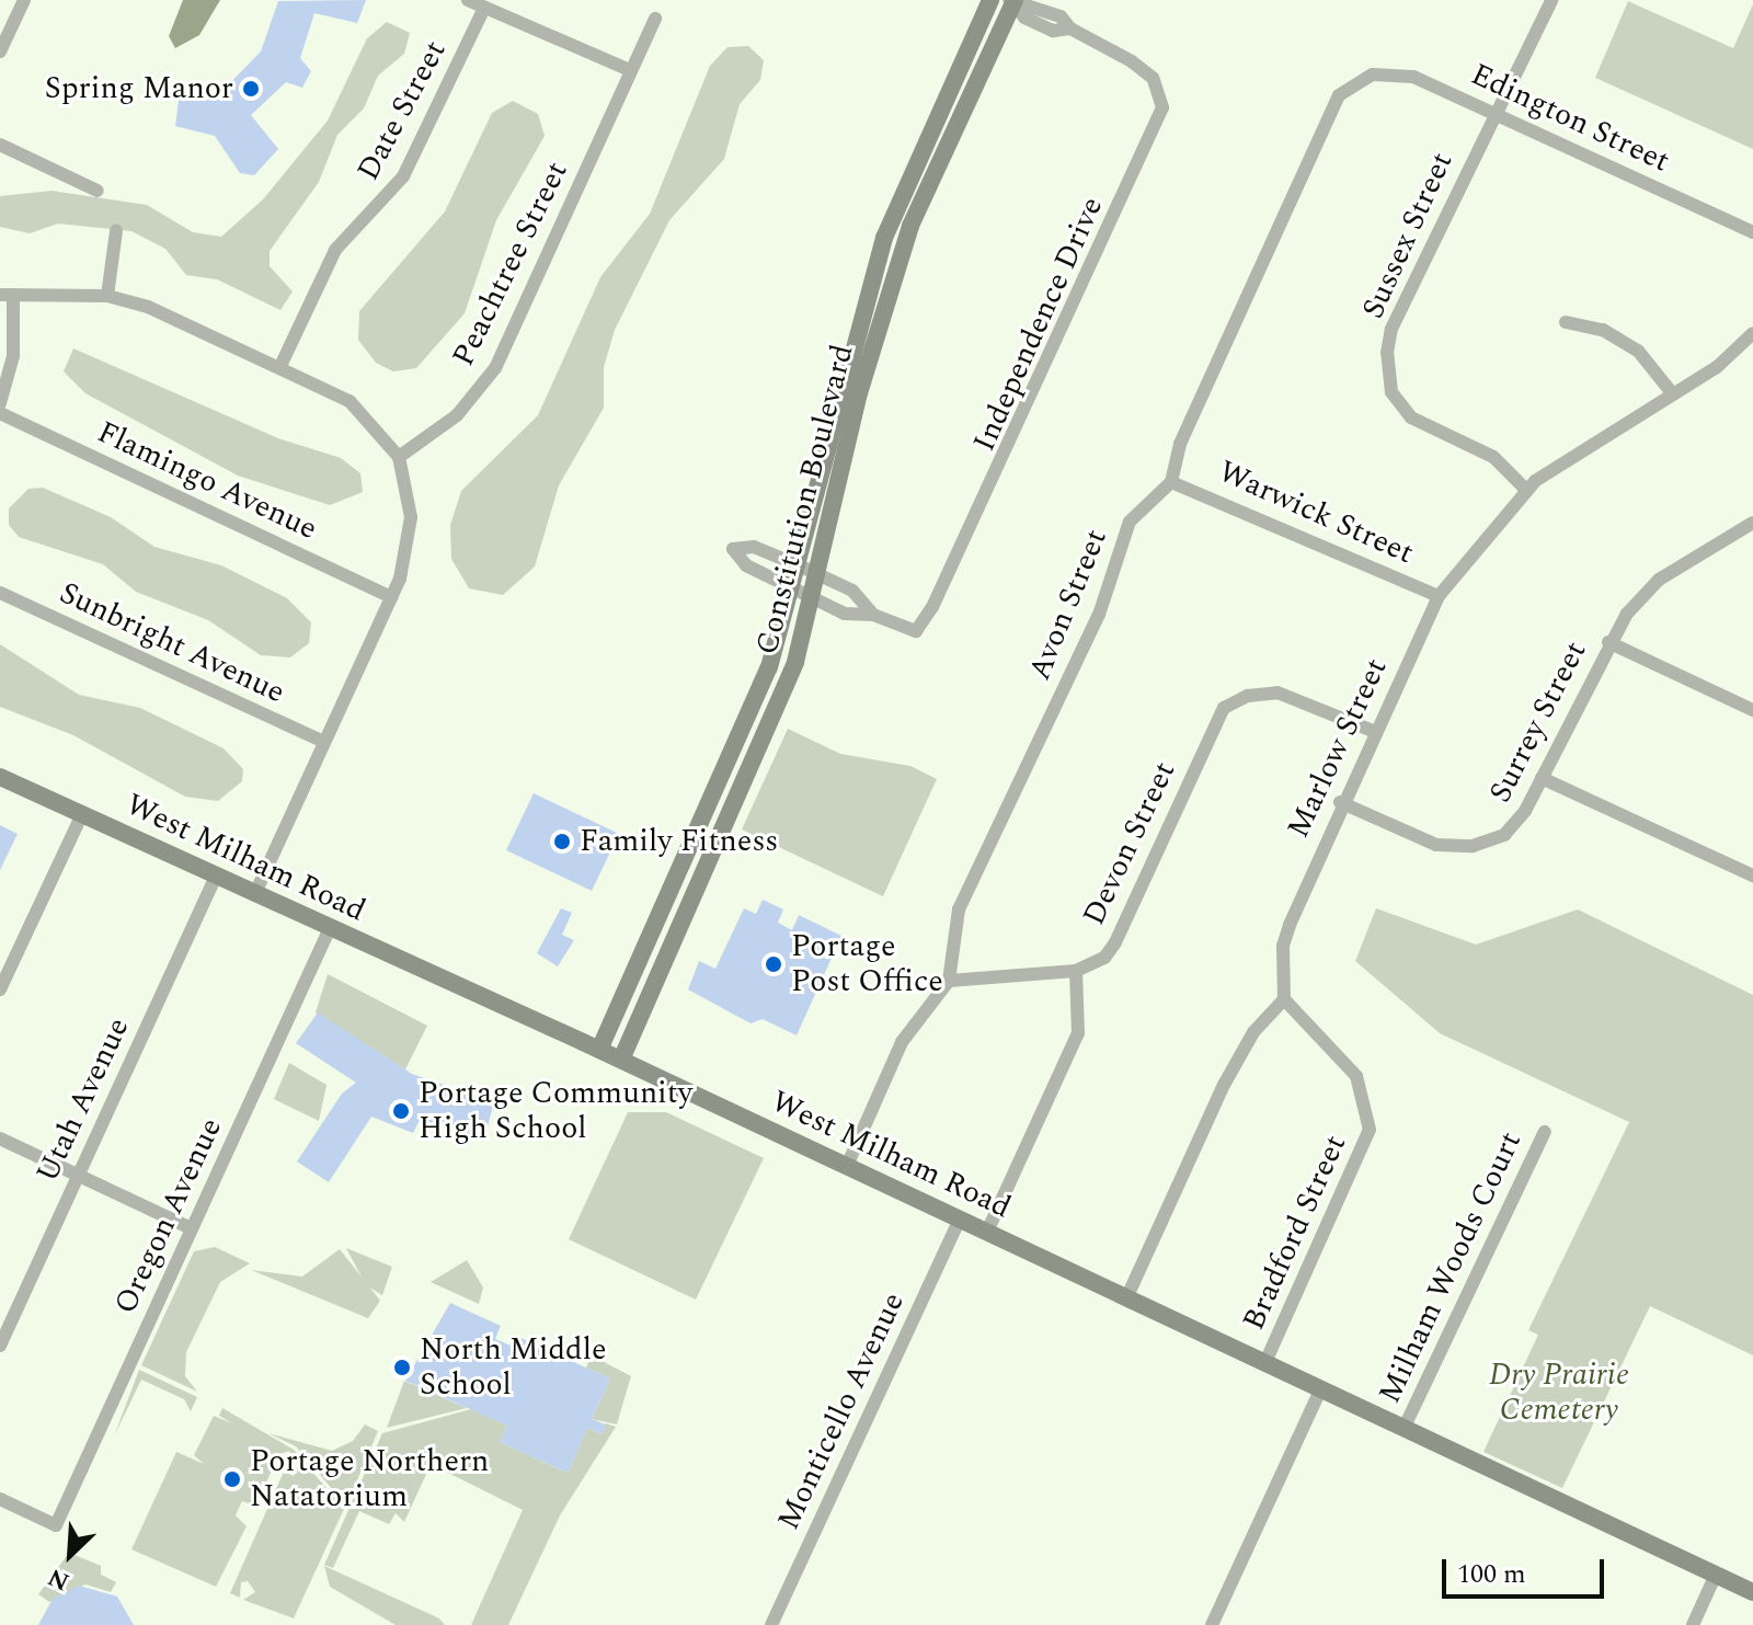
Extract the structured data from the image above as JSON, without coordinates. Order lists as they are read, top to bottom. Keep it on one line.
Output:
{"streets":{"street":["Date Street","Edington Street","Sussex Street","Peachtree Street","Independence Drive","Flamingo Avenue","Constitution Boulevard","Warwick Street","Avon Street","Sunbright Avenue","Surrey Street","Marlow Street","Devon Street","West Milham Road","Utah Avenue","Oregon Avenue","Bradford Street","Milham Woods Court","Monticello Avenue"]},"crossings":[["Edington Street","Sussex Street"],["Edington Street","Warwick Street"],["Edington Street","Avon Street"],["Sussex Street","Marlow Street"],["Independence Drive","Constitution Boulevard"],["Constitution Boulevard","West Milham Road"],["Warwick Street","Avon Street"],["Warwick Street","Marlow Street"],["Avon Street","West Milham Road"],["Surrey Street","Marlow Street"],["Marlow Street","Devon Street"],["Marlow Street","Bradford Street"],["West Milham Road","Utah Avenue"],["West Milham Road","Oregon Avenue"],["West Milham Road","Bradford Street"],["West Milham Road","Milham Woods Court"],["West Milham Road","Monticello Avenue"]],"parks":["Dry Prairie Cemetery"],"places":["Spring Manor","Family Fitness","Portage Post Office","Portage Community High School","North Middle School","Portage Northern Natatorium"],"scale_bar":"100 m","north":"bottom left"}
